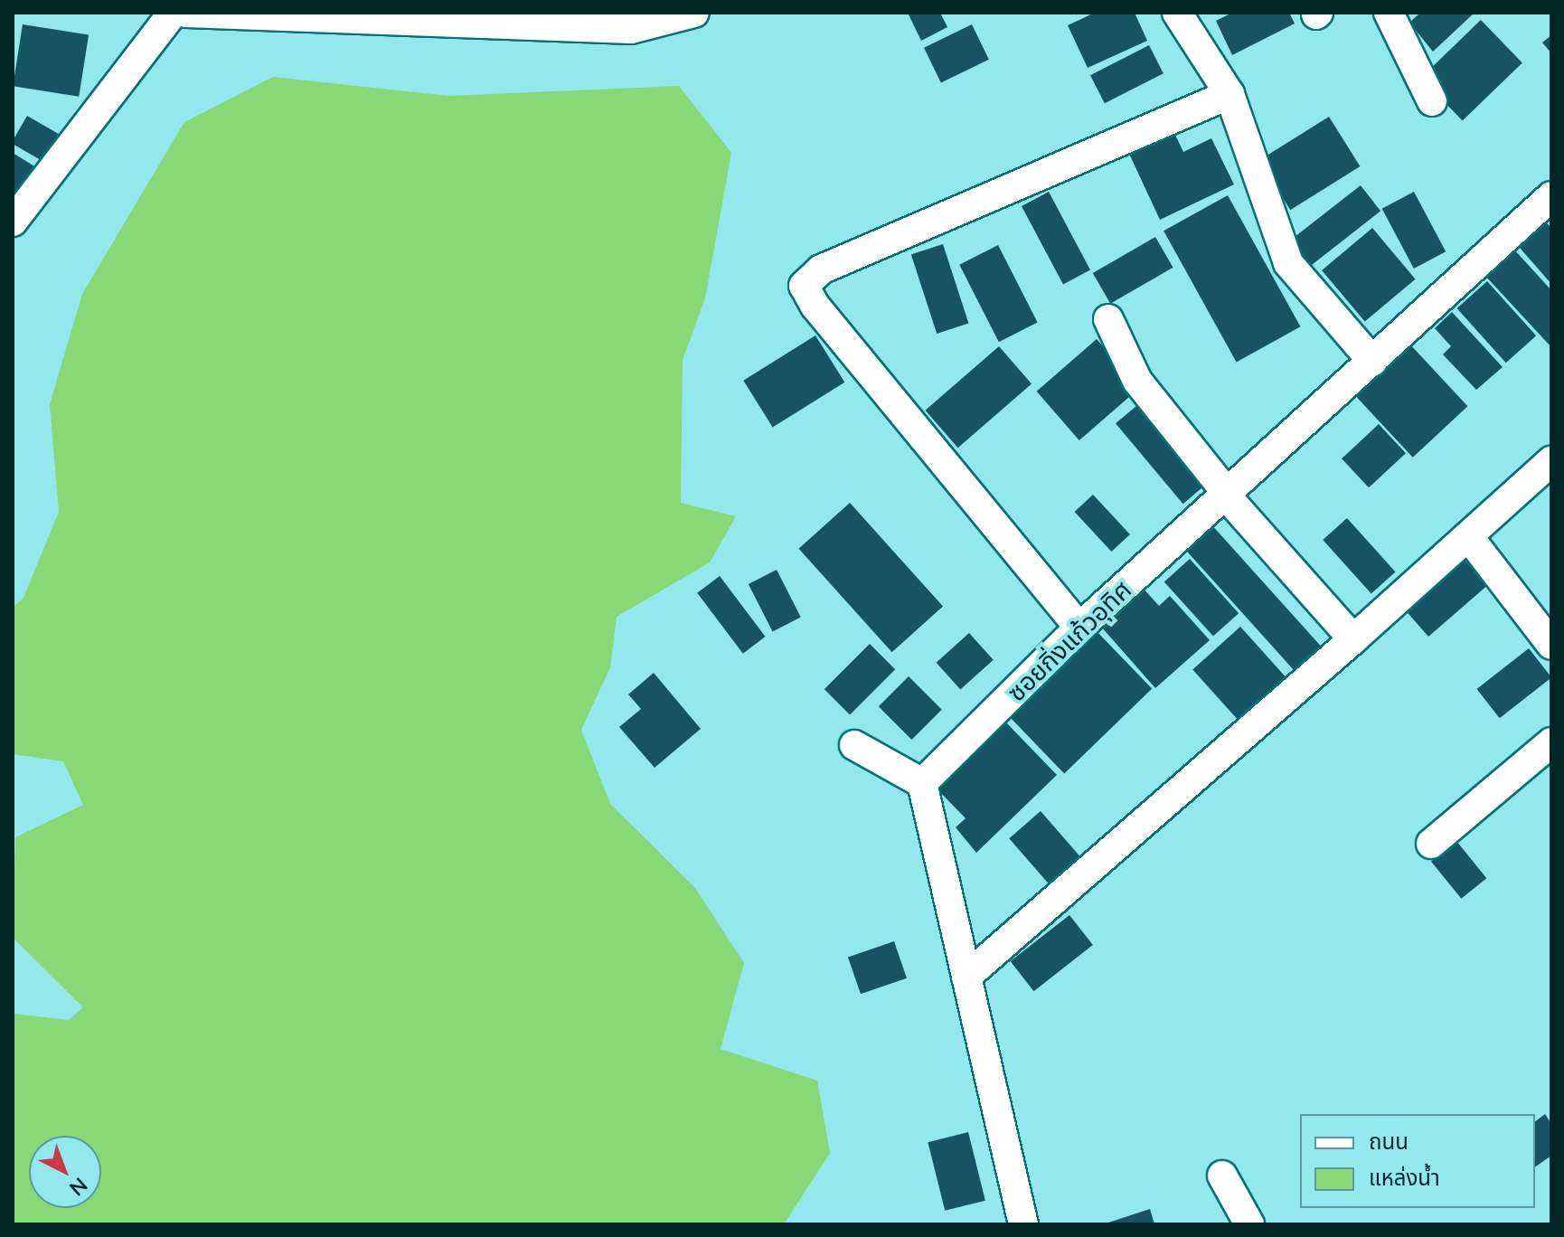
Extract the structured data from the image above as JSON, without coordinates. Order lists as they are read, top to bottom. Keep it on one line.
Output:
{"streets":{"street":["ซอยกิ่งแก้วอุทิศ"]},"legend":["ถนน","แหล่งน้ำ"],"north":"bottom right"}
